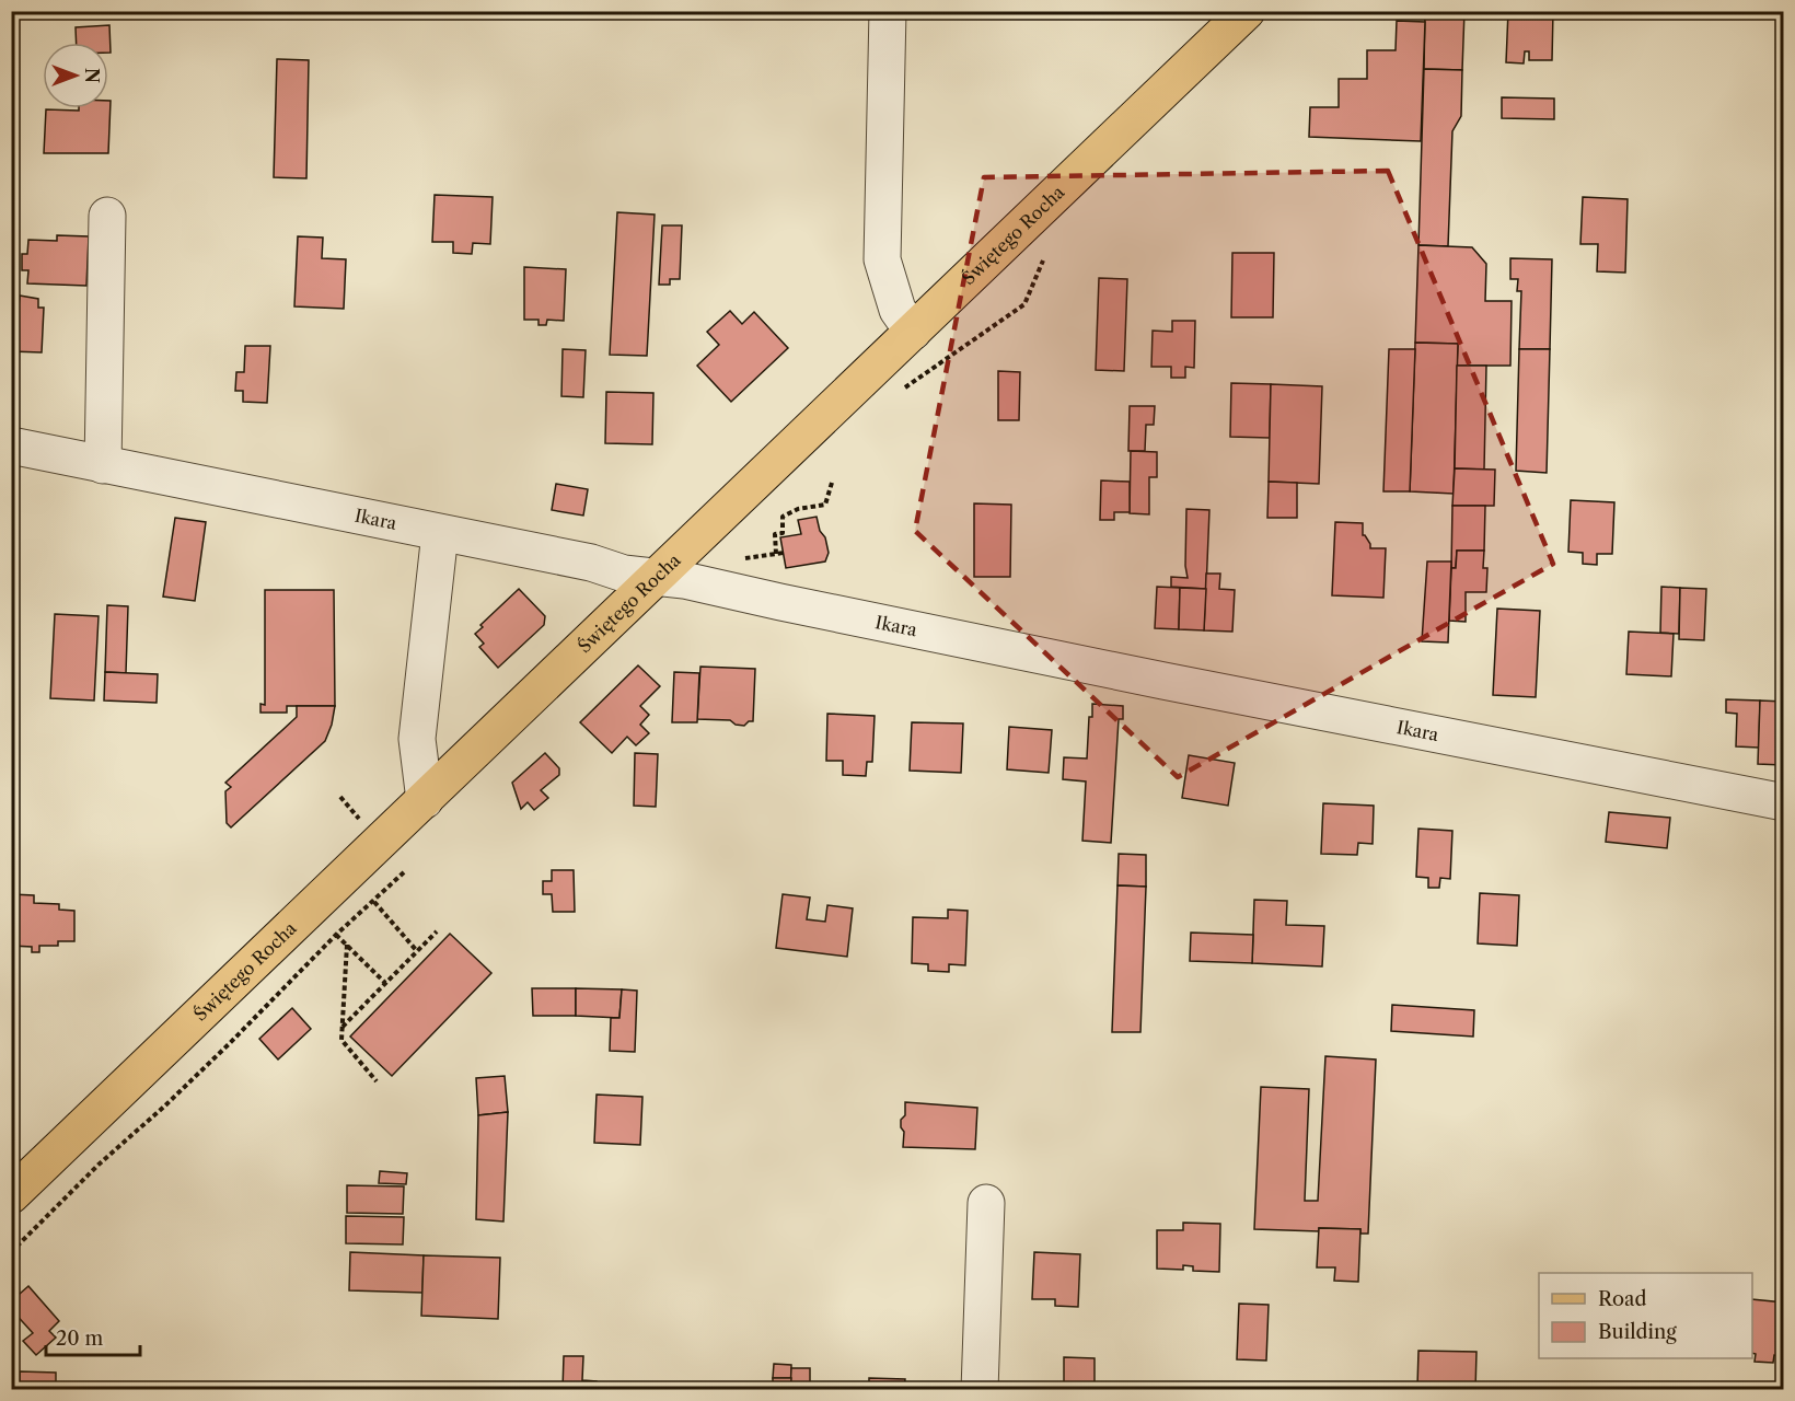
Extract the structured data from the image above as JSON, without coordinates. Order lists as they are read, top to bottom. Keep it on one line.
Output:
{"streets":{"main road":["Świętego Rocha"],"street":["Ikara"]},"crossings":[["Świętego Rocha","Ikara"]],"legend":["Road","Building"],"scale_bar":"20 m","north":"right"}
